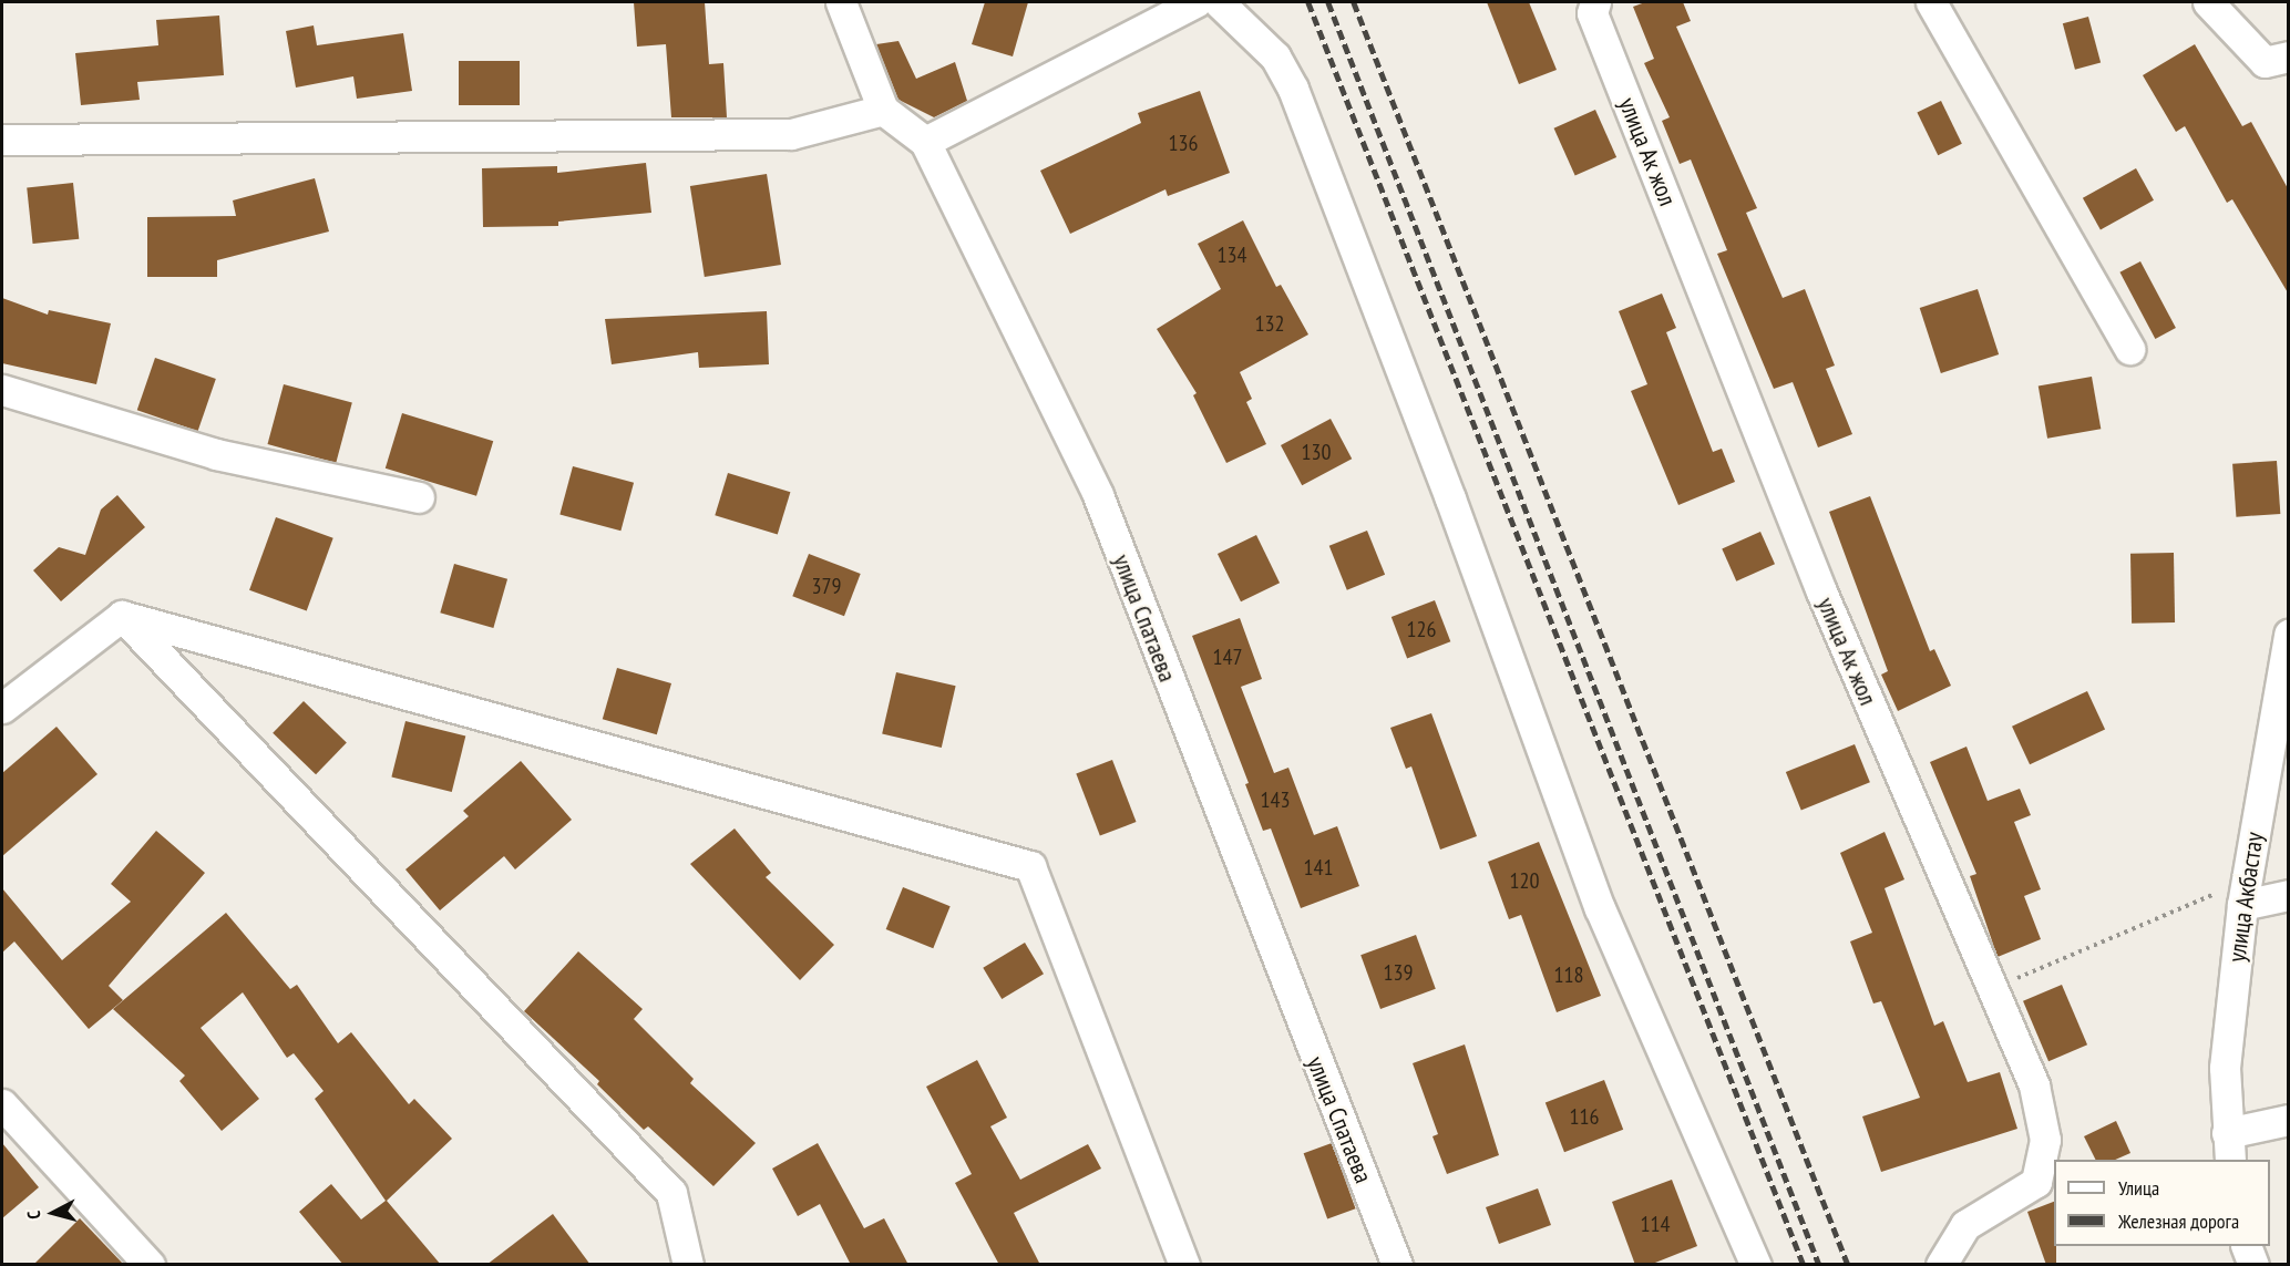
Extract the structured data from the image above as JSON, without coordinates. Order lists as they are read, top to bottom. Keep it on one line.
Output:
{"streets":{"street":["улица Ак жол","улица Спатаева","улица Акбастау"]},"house_numbers":["136","134","132","130","379","126","147","143","141","120","139","118","116","114"],"legend":["Улица","Железная дорога"],"north":"left"}
